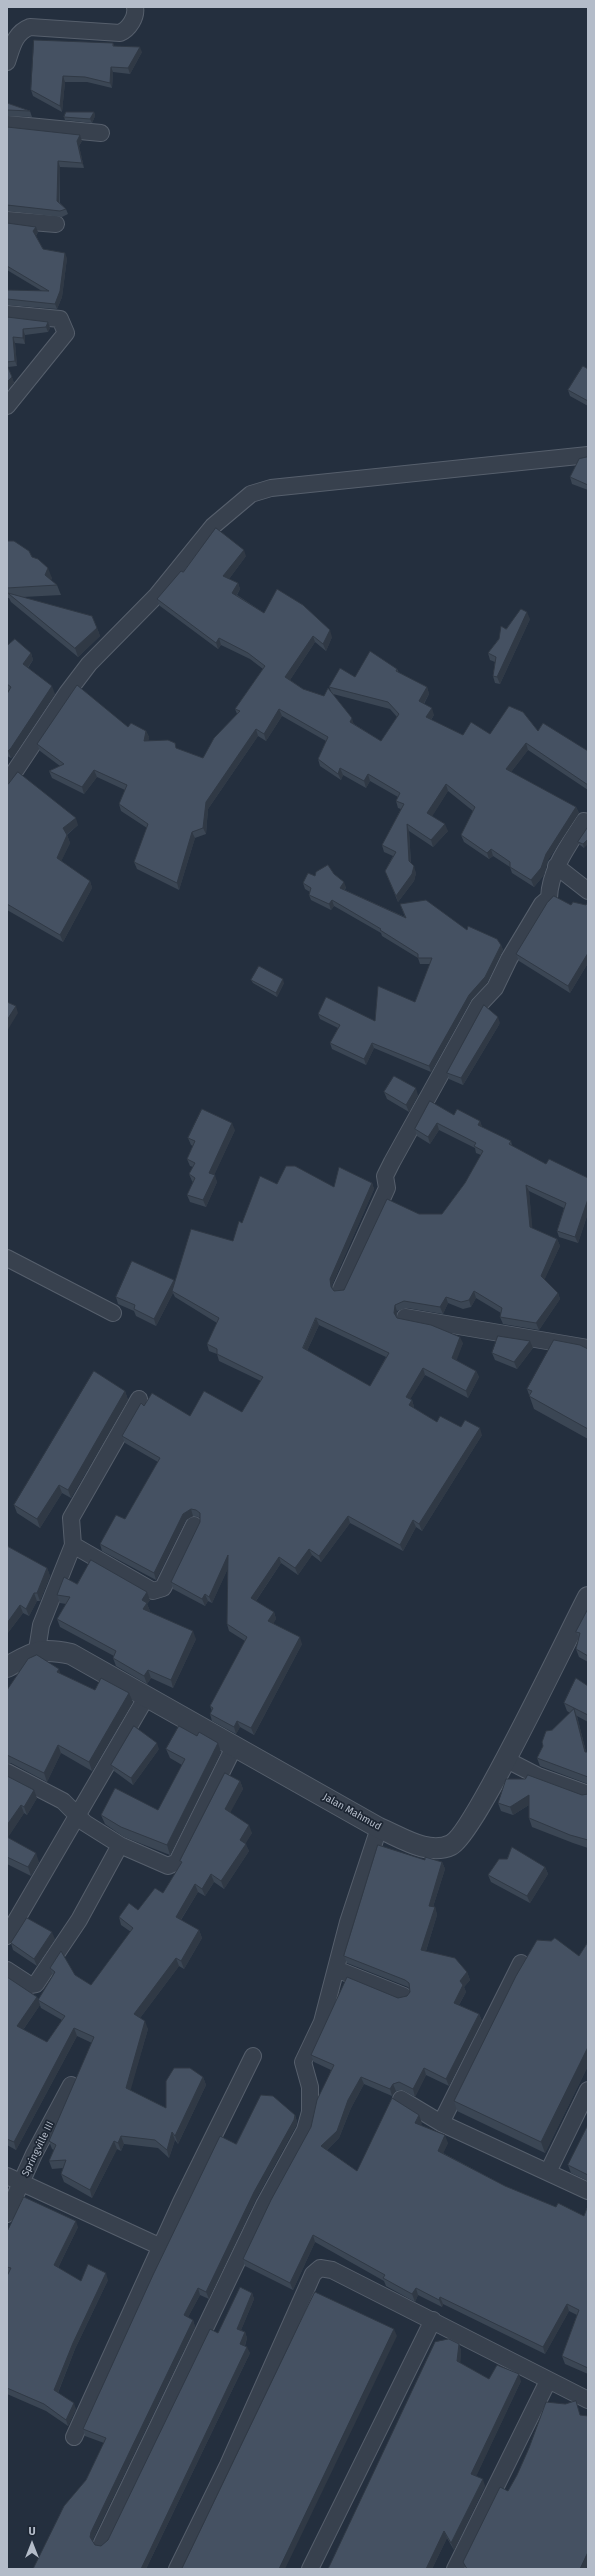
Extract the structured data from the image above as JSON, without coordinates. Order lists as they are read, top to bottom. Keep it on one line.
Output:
{"streets":{"street":["Jalan Mahmud","Springville III"]},"north":"top"}
